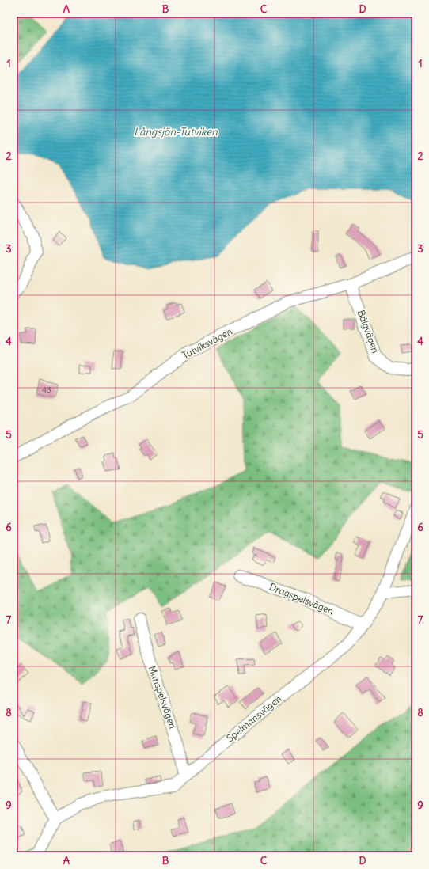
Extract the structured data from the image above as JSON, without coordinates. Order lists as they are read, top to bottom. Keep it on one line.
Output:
{"streets":{"street":["Bälgvägen","Tutviksvägen","Dragspelsvägen","Munspelsvägen","Spelmansvägen"]},"crossings":[["Bälgvägen","Tutviksvägen"],["Dragspelsvägen","Spelmansvägen"],["Munspelsvägen","Spelmansvägen"]],"water":["Långsjön-Tutviken"],"house_numbers":["43"],"grid":{"columns":["A","B","C","D"],"rows":["1","2","3","4","5","6","7","8","9"]}}
